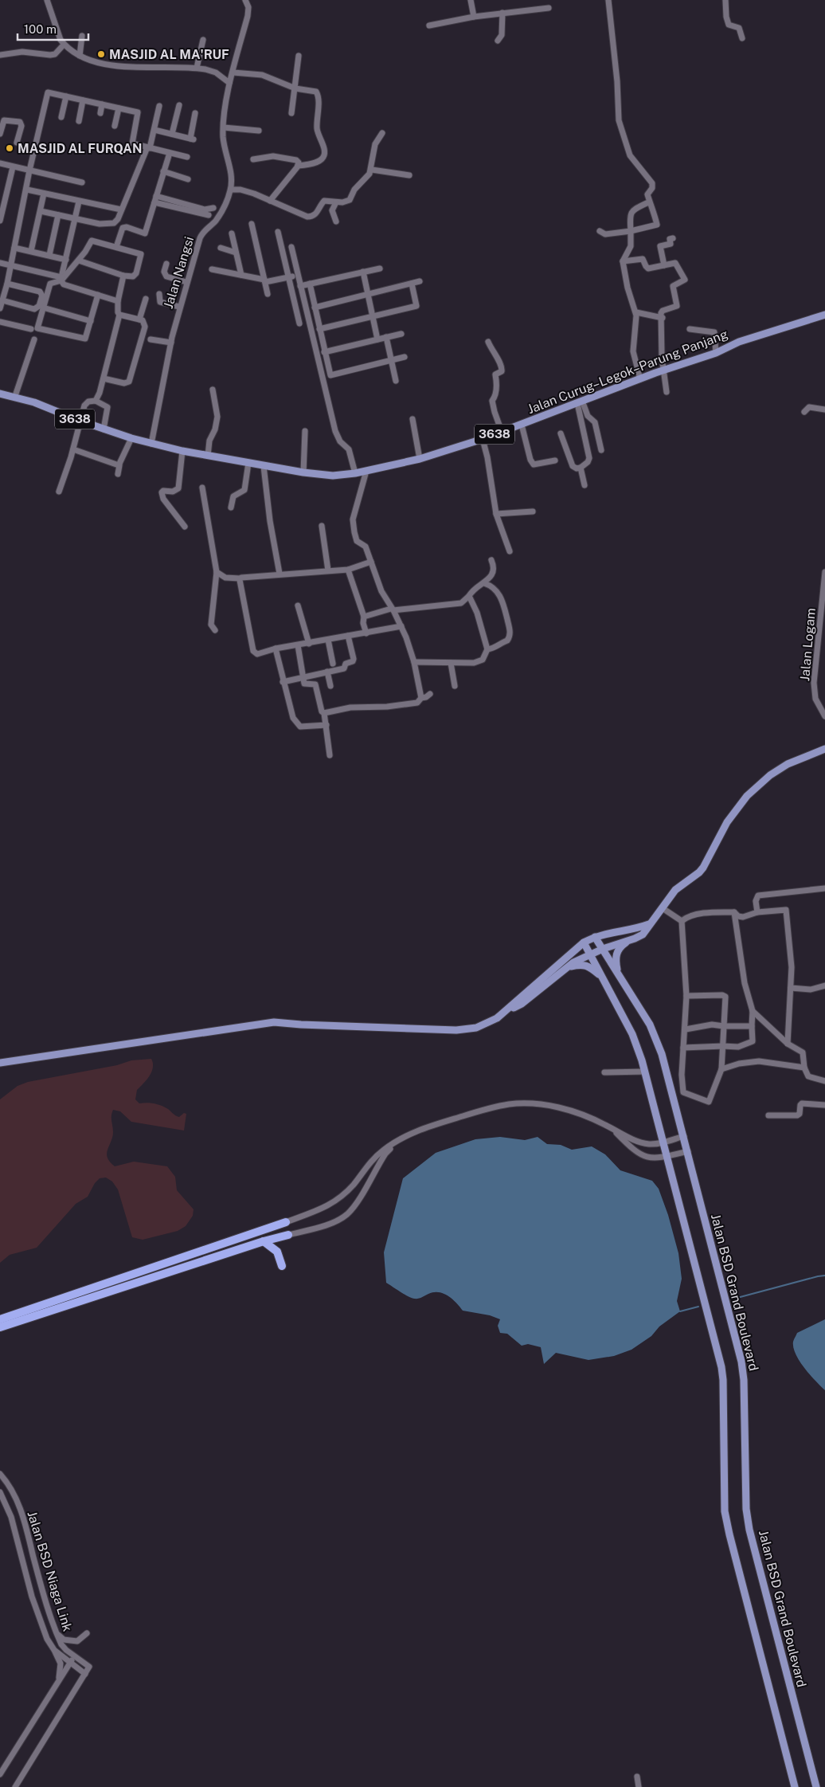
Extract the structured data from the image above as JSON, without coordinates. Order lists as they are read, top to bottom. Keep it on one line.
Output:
{"streets":{"main road":["Jalan Curug–Legok–Parung Panjang","3638","Jalan BSD Grand Boulevard"],"street":["Jalan Nangsi","Jalan Logam","Jalan BSD Niaga Link"]},"crossings":[["Jalan Nangsi","Jalan Curug–Legok–Parung Panjang"]],"places":["MASJID AL MA'RUF","MASJID AL FURQAN"],"scale_bar":"100 m"}
